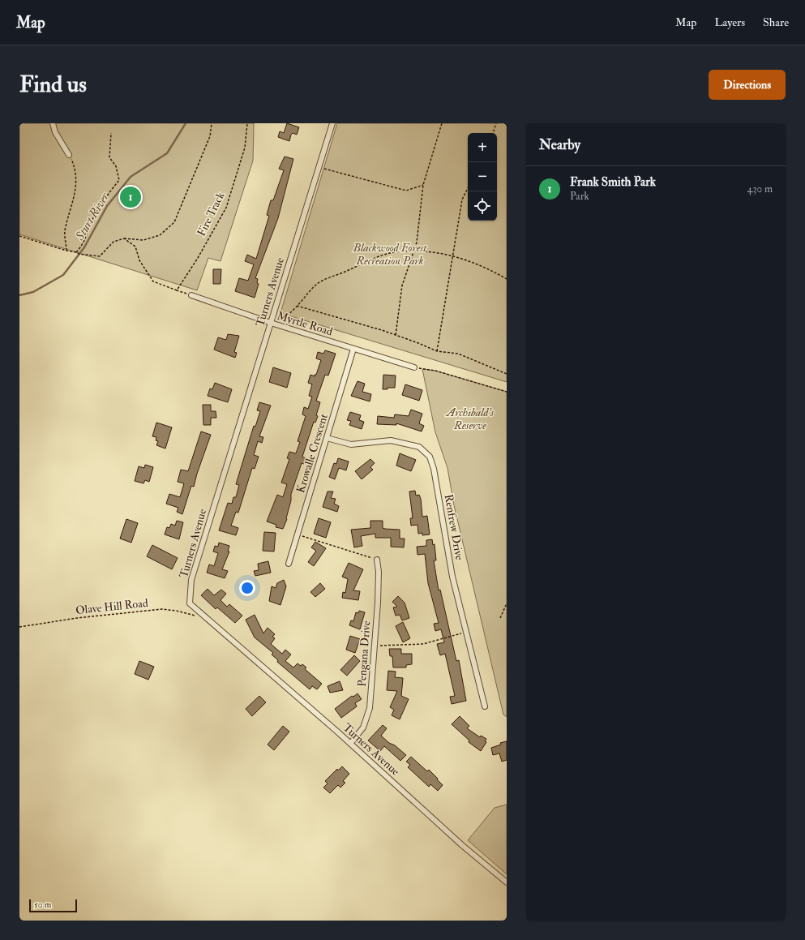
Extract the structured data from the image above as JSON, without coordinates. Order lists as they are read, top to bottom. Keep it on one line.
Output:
{"streets":{"street":["Turners Avenue","Myrtle Road","Krowalle Crescent","Renfrew Drive","Pengana Drive"],"path":["Fire Track","Olave Hill Road"]},"crossings":[["Turners Avenue","Myrtle Road"],["Turners Avenue","Olave Hill Road"],["Turners Avenue","Pengana Drive"],["Myrtle Road","Krowalle Crescent"],["Krowalle Crescent","Renfrew Drive"]],"water":["Sturt River"],"parks":["Blackwood Forest Recreation Park","Archibald's Reserve"],"scale_bar":"50 m","page":{"header":"Map","nav":["Map","Layers","Share"],"buttons":"Directions","title":"Find us","heading":"Nearby","map_buttons":["+","−"],"list":[{"mark":"1","name":"Frank Smith Park","note":"Park","value":"430 m"}],"pins":"1","scale":"50 m"}}
